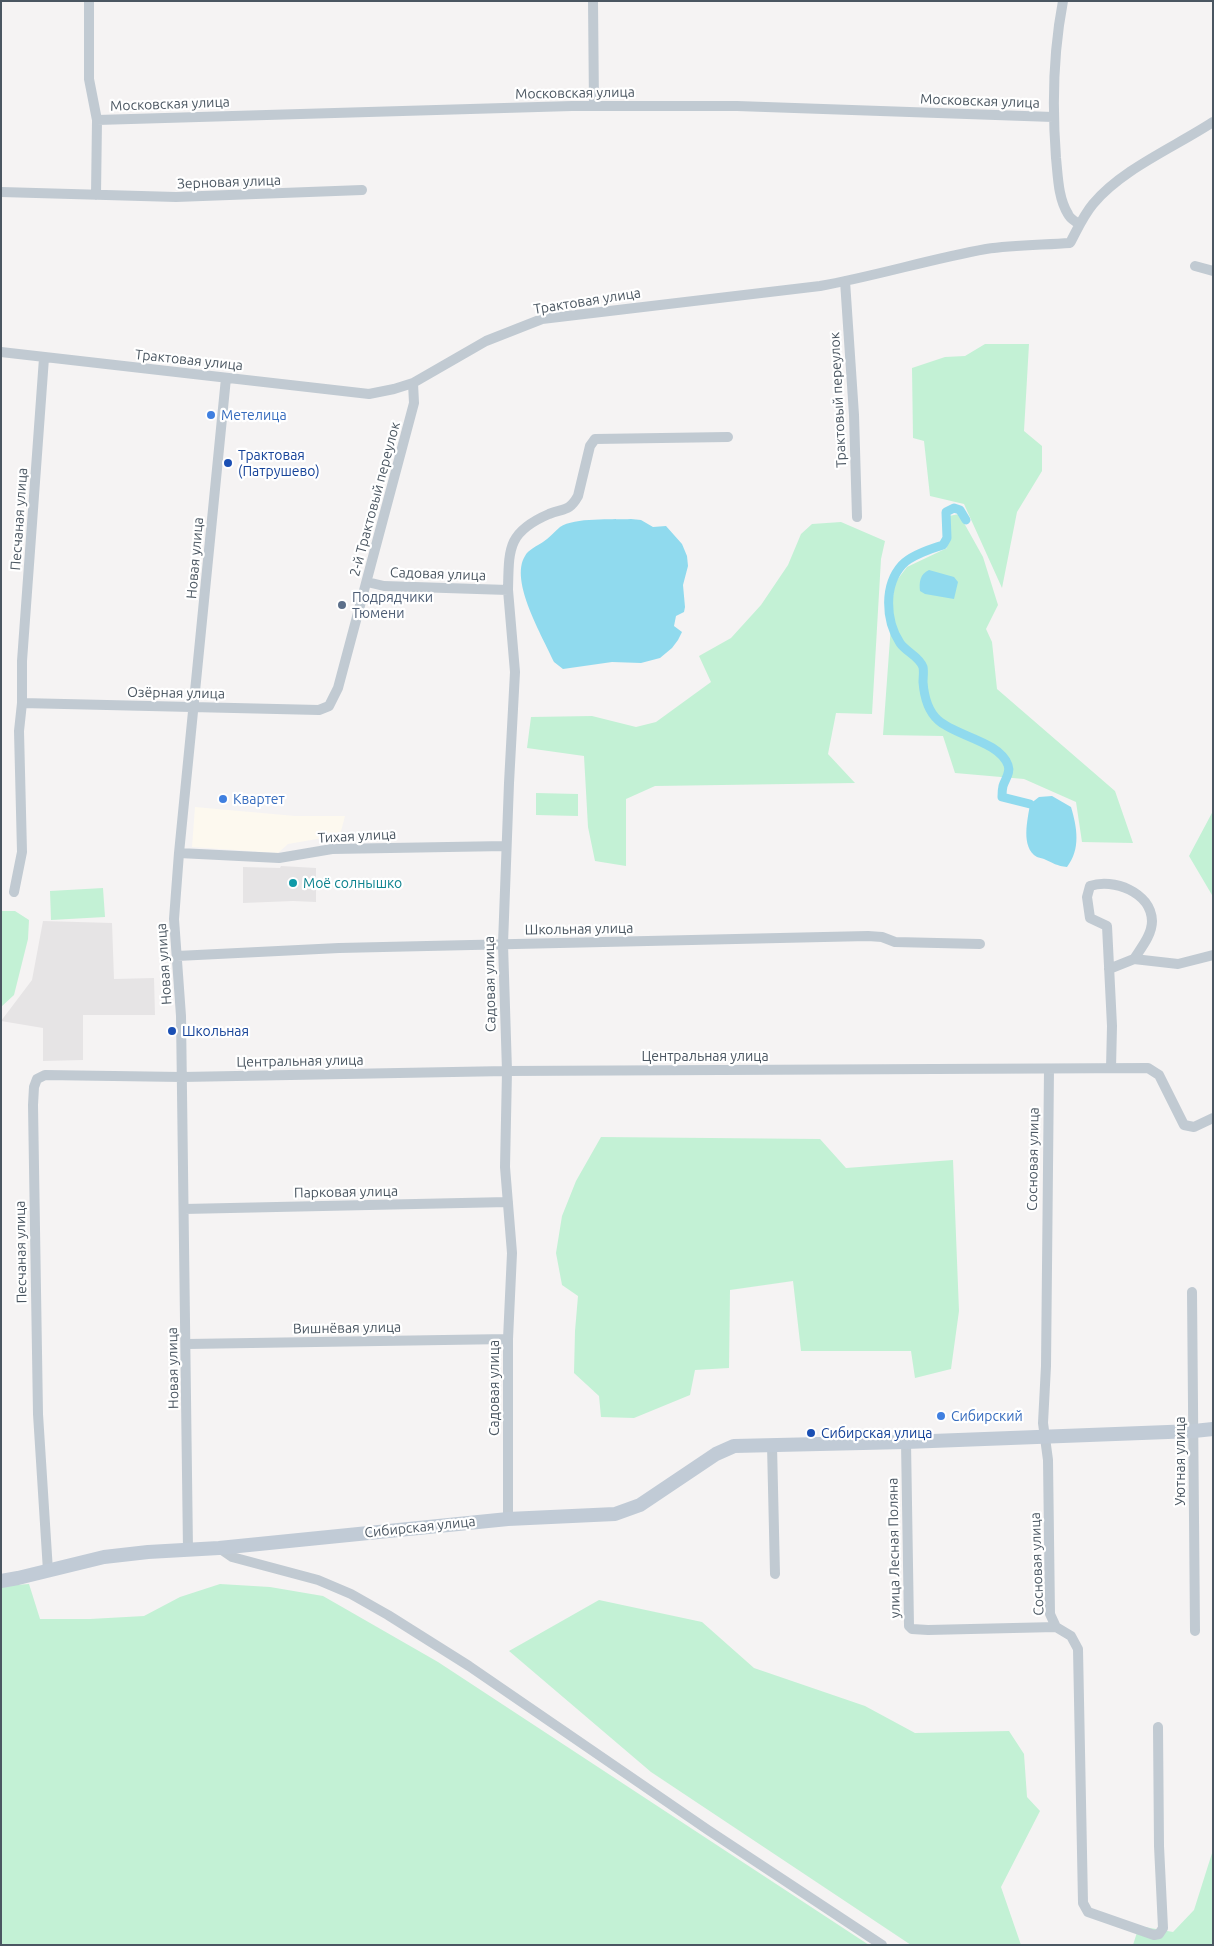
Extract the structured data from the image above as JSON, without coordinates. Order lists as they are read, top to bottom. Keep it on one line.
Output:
{"streets":{"street":["Московская улица","Зерновая улица","Трактовая улица","Трактовый переулок","2-й Трактовый переулок","Песчаная улица","Новая улица","Садовая улица","Озёрная улица","Тихая улица","Школьная улица","Центральная улица","Сосновая улица","Парковая улица","Вишнёвая улица","Уютная улица","Сибирская улица","улица Лесная Поляна"]},"crossings":[["Трактовая улица","Трактовый переулок"],["Трактовая улица","2-й Трактовый переулок"],["Трактовая улица","Песчаная улица"],["Трактовая улица","Новая улица"],["2-й Трактовый переулок","Садовая улица"],["2-й Трактовый переулок","Озёрная улица"],["Песчаная улица","Новая улица"],["Песчаная улица","Озёрная улица"],["Песчаная улица","Центральная улица"],["Песчаная улица","Сибирская улица"],["Новая улица","Озёрная улица"],["Новая улица","Тихая улица"],["Новая улица","Школьная улица"],["Новая улица","Центральная улица"],["Новая улица","Парковая улица"],["Новая улица","Вишнёвая улица"],["Новая улица","Сибирская улица"],["Садовая улица","Тихая улица"],["Садовая улица","Школьная улица"],["Садовая улица","Центральная улица"],["Садовая улица","Парковая улица"],["Садовая улица","Вишнёвая улица"],["Садовая улица","Сибирская улица"],["Центральная улица","Сосновая улица"],["Сосновая улица","Сибирская улица"],["Сосновая улица","улица Лесная Поляна"],["Уютная улица","Сибирская улица"],["Сибирская улица","улица Лесная Поляна"]],"places":["Метелица","Трактовая (Патрушево)","Подрядчики Тюмени","Квартет","Моё солнышко","Школьная","Сибирский","Сибирская улица"]}
